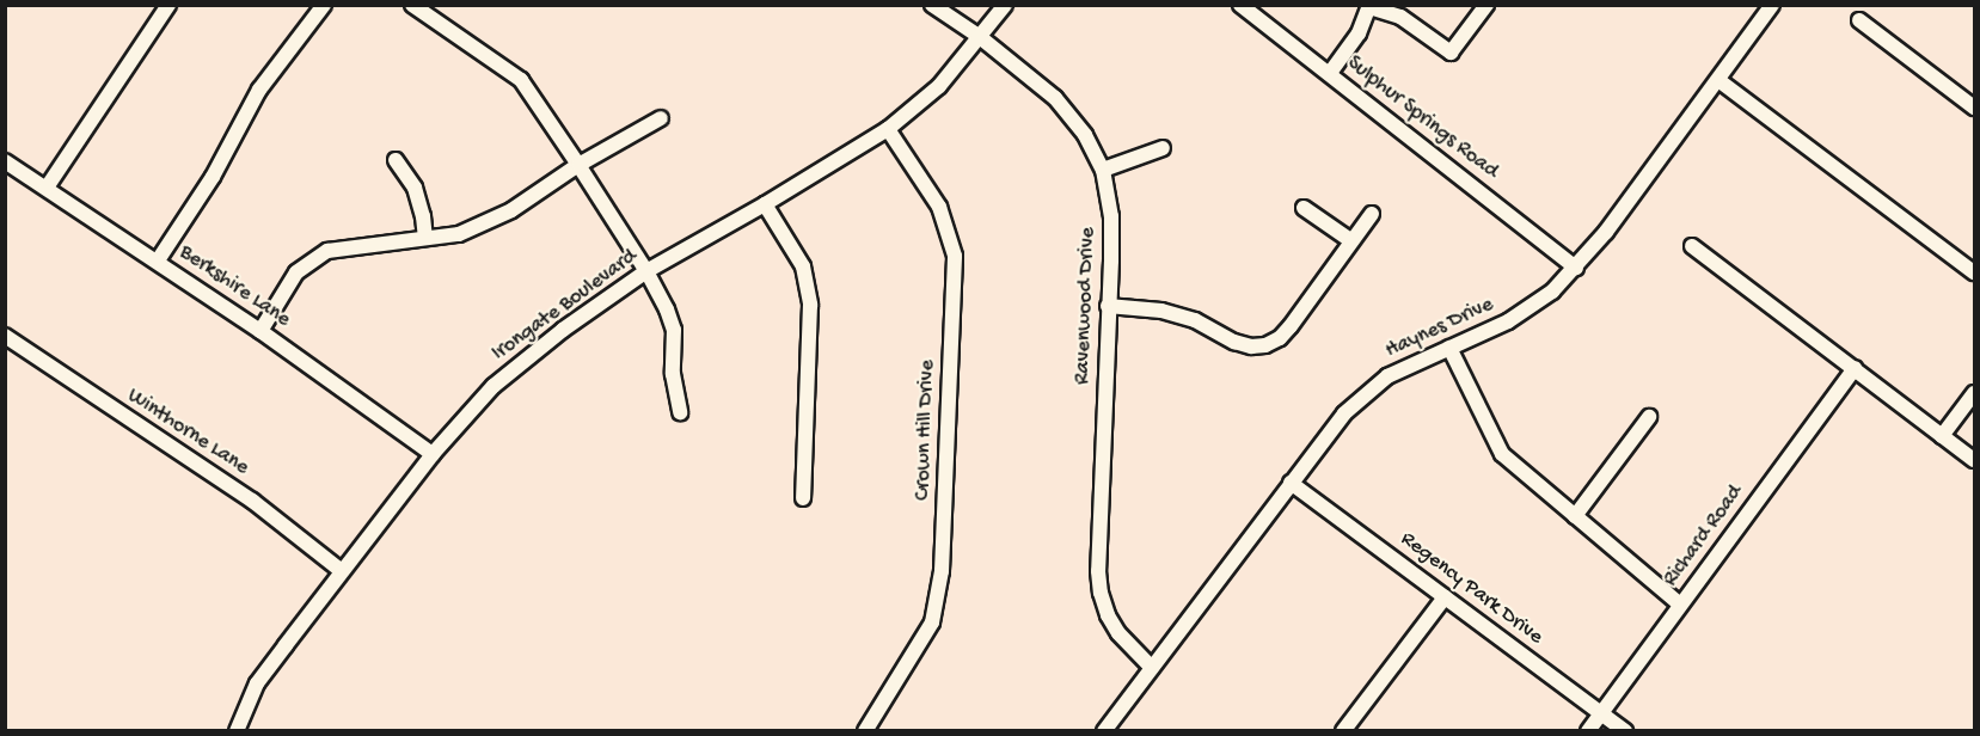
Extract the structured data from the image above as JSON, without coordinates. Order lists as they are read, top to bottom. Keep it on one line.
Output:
{"streets":{"street":["Sulphur Springs Road","Berkshire Lane","Irongate Boulevard","Ravenwood Drive","Haynes Drive","Crown Hill Drive","Winthorne Lane","Richard Road","Regency Park Drive"]},"crossings":[["Sulphur Springs Road","Haynes Drive"],["Berkshire Lane","Irongate Boulevard"],["Irongate Boulevard","Ravenwood Drive"],["Irongate Boulevard","Crown Hill Drive"],["Irongate Boulevard","Winthorne Lane"],["Ravenwood Drive","Haynes Drive"],["Haynes Drive","Regency Park Drive"],["Richard Road","Regency Park Drive"]]}
